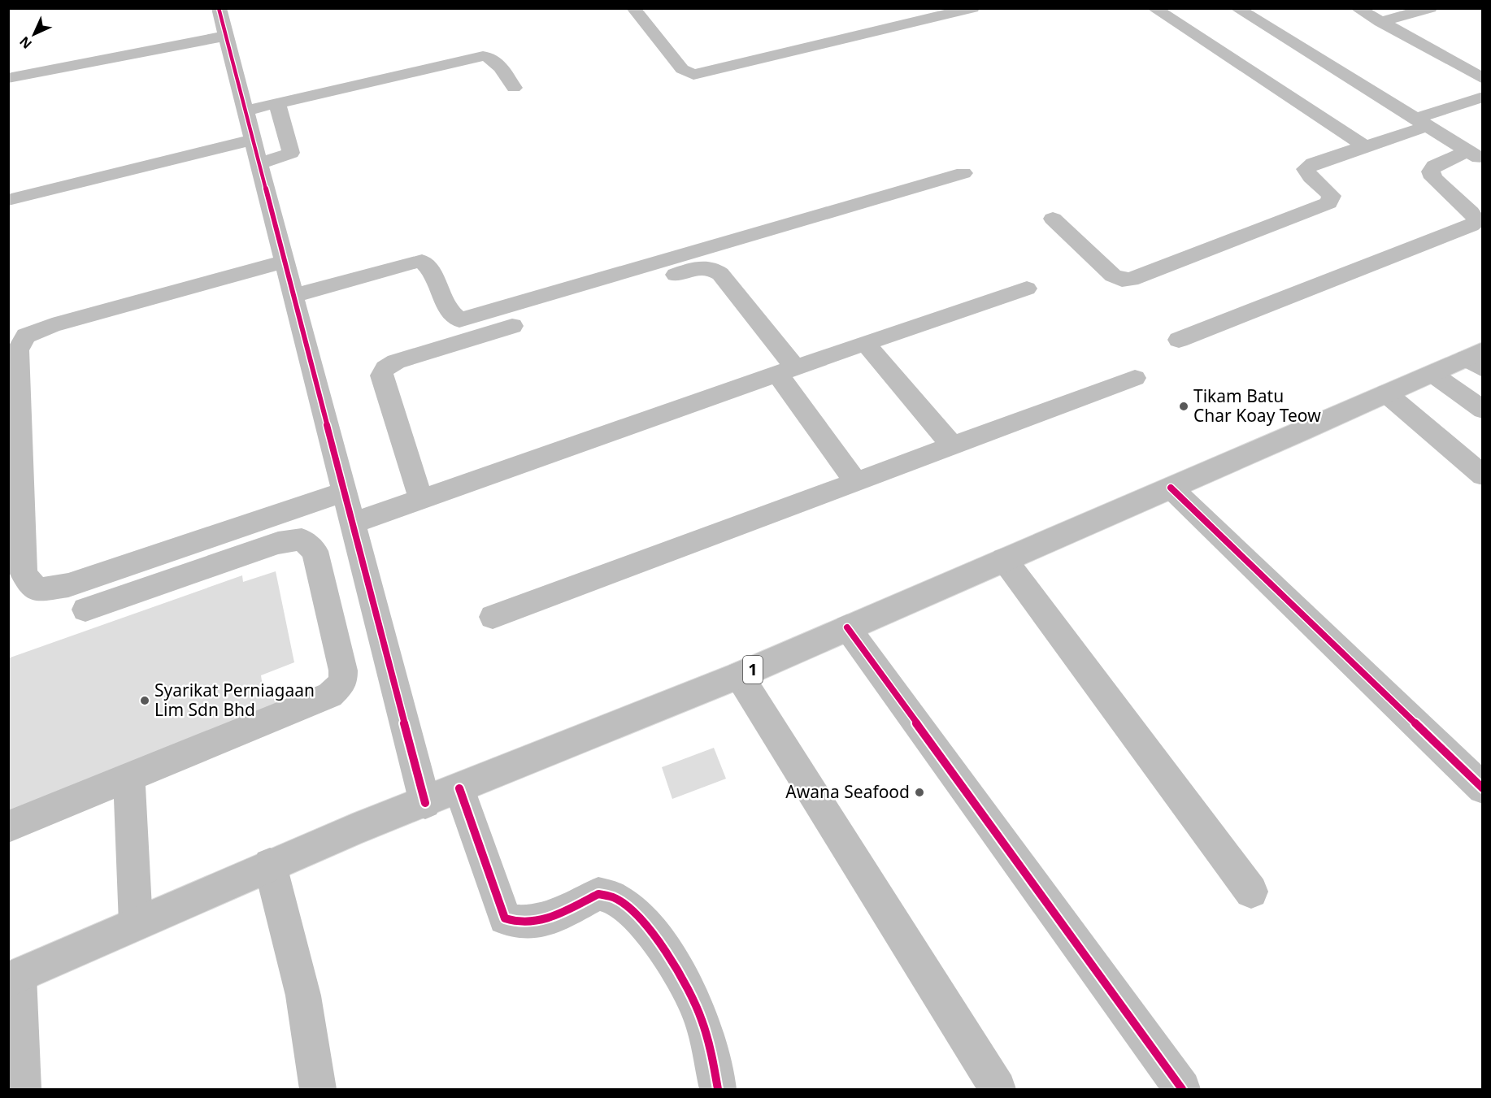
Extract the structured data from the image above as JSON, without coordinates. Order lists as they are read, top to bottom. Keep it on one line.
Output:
{"streets":{"street":["1"]},"places":["Tikam Batu Char Koay Teow","Syarikat Perniagaan Lim Sdn Bhd","Awana Seafood"],"north":"bottom left"}
